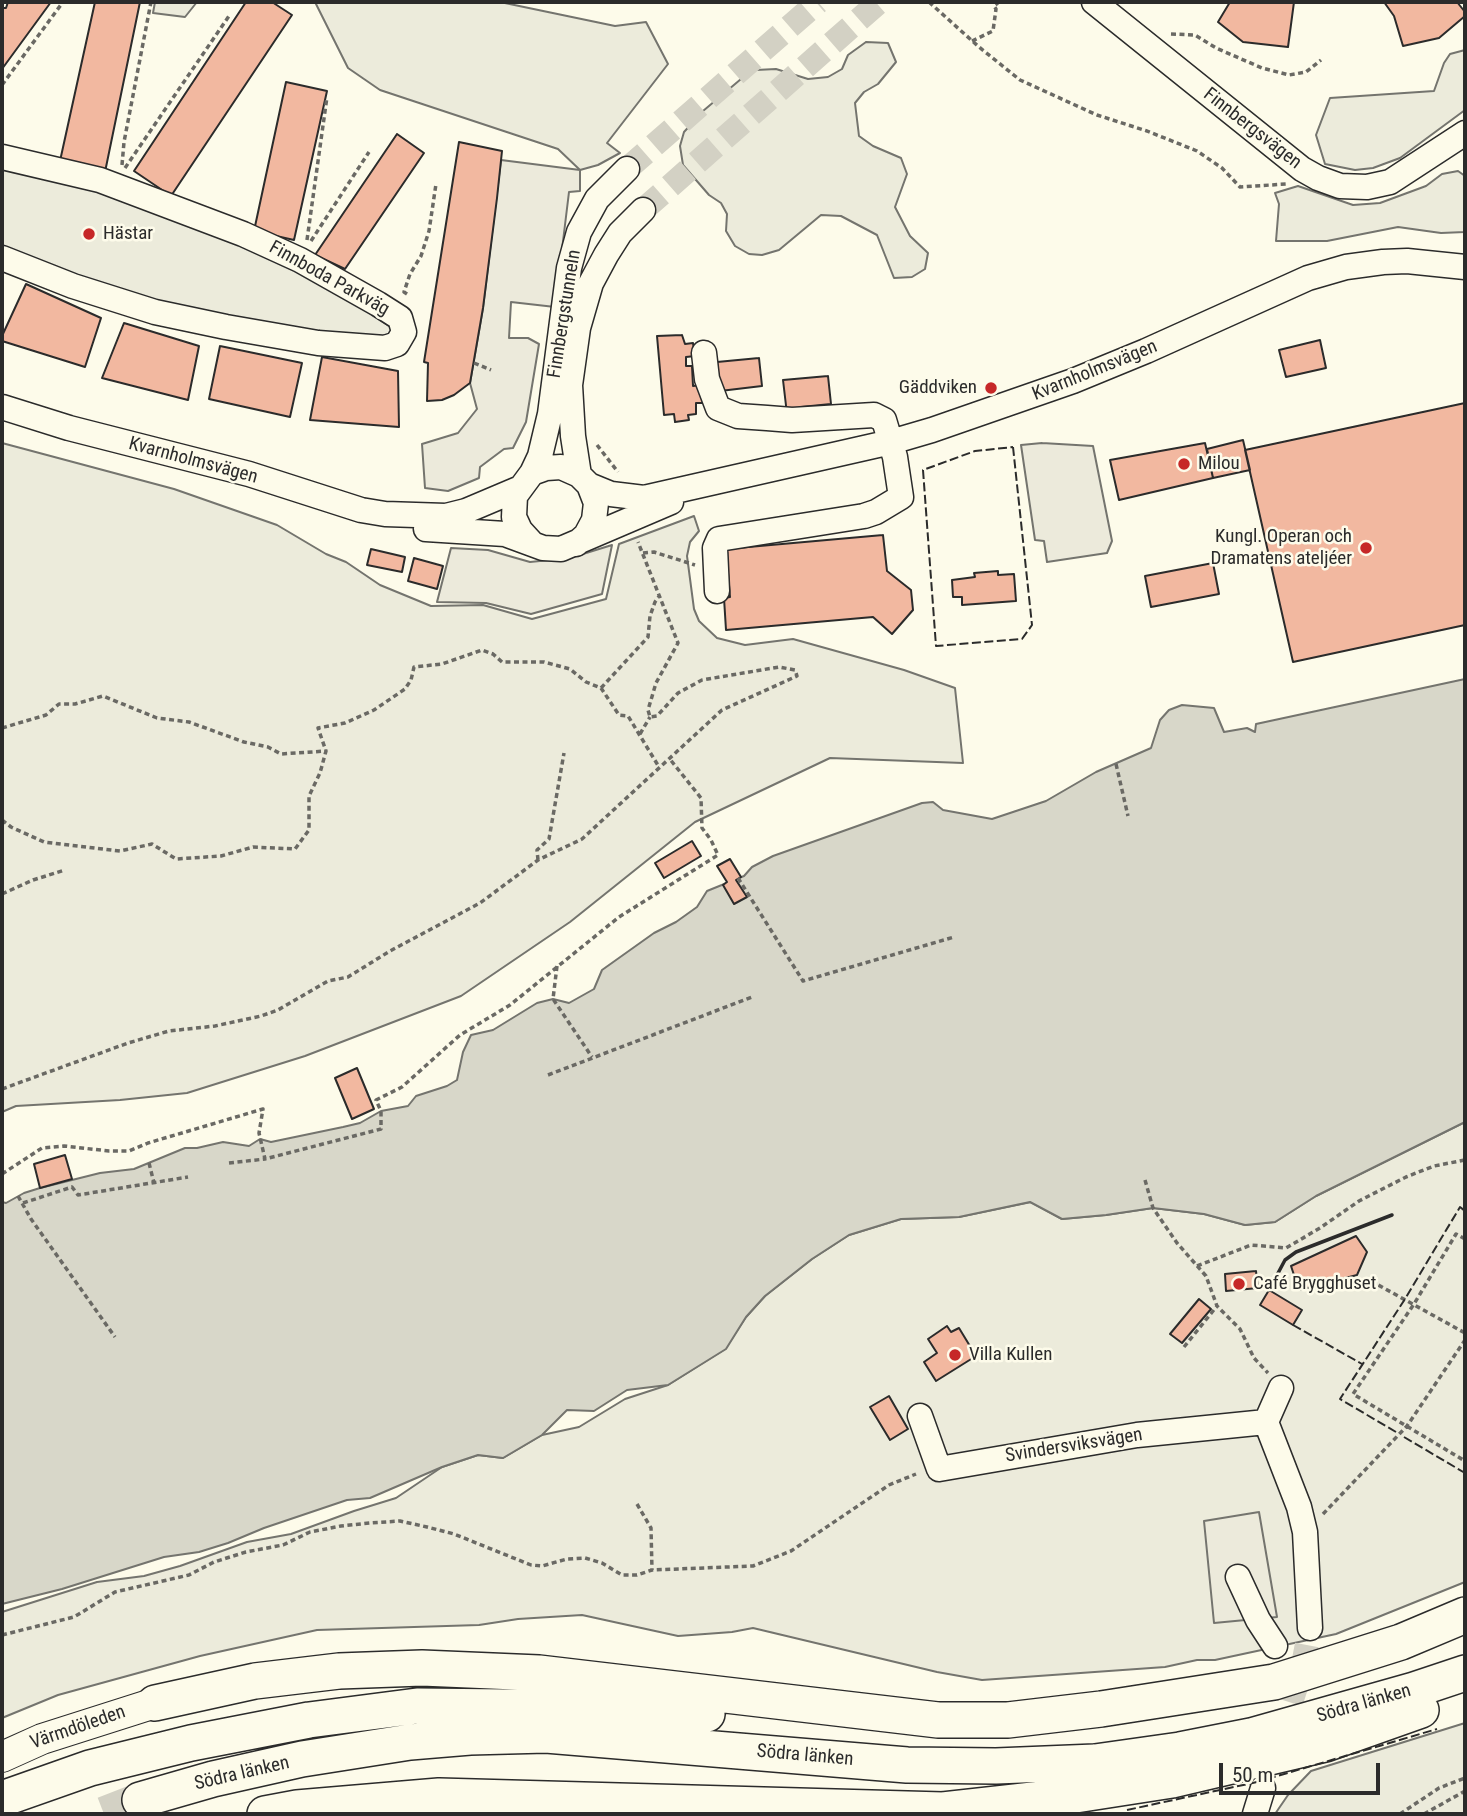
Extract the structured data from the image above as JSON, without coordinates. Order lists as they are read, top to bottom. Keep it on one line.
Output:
{"streets":{"highway":["Södra länken"],"main road":["Värmdöleden"],"street":["Finnbergsvägen","Finnboda Parkväg","Finnbergstunneln","Kvarnholmsvägen","Svindersviksvägen"]},"crossings":[["Finnbergstunneln","Kvarnholmsvägen"]],"places":["Hästar","Gäddviken","Milou","Kungl. Operan och Dramatens ateljéer","Café Brygghuset","Villa Kullen"],"scale_bar":"50 m"}
